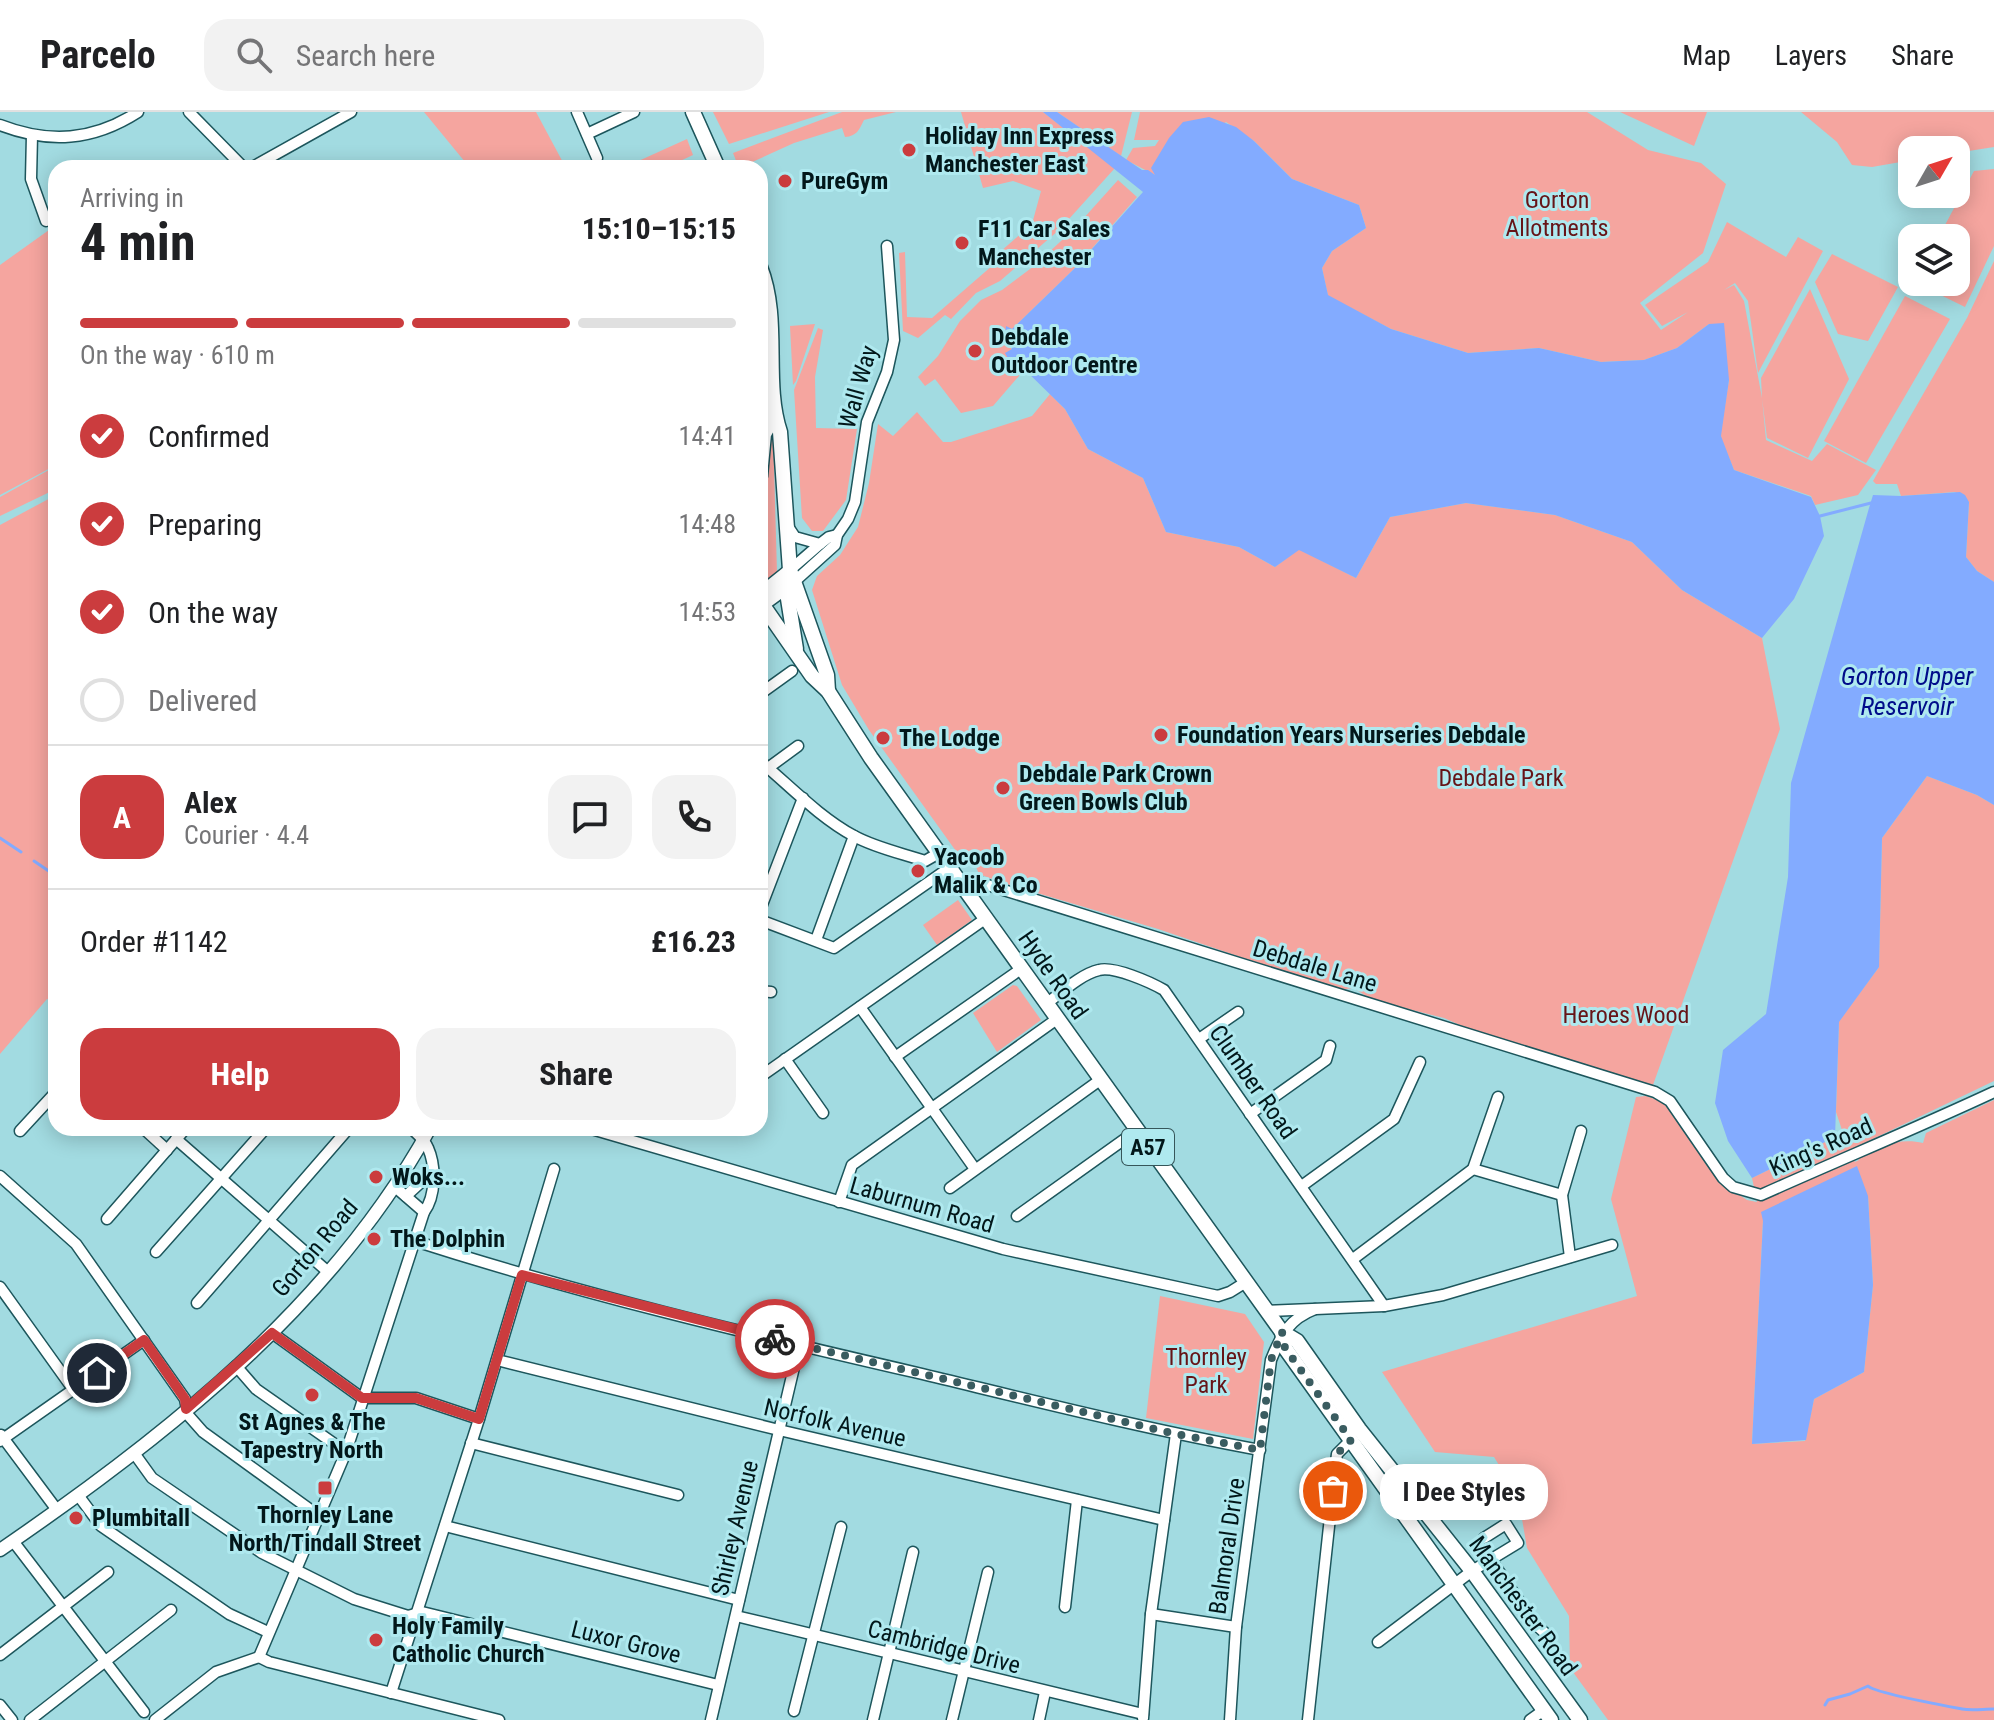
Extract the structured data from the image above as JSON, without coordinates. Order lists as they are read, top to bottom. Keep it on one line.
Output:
{"streets":{"highway":["Hyde Road","A57","Manchester Road"],"main road":["Wall Way","Gorton Road"],"street":["Debdale Lane","Clumber Road","King's Road","Laburnum Road","Norfolk Avenue","Shirley Avenue","Balmoral Drive","Luxor Grove","Cambridge Drive"]},"crossings":[["Wall Way","Hyde Road"],["Wall Way","A57"],["Debdale Lane","Hyde Road"],["Debdale Lane","King's Road"],["Hyde Road","Clumber Road"],["Hyde Road","A57"],["Hyde Road","Laburnum Road"],["Hyde Road","Manchester Road"],["Laburnum Road","Manchester Road"],["Gorton Road","Luxor Grove"],["Norfolk Avenue","Shirley Avenue"],["Shirley Avenue","Luxor Grove"],["Shirley Avenue","Cambridge Drive"],["Balmoral Drive","Manchester Road"]],"water":["Gorton Upper Reservoir"],"parks":["Gorton Allotments","Debdale Park","Heroes Wood","Thornley Park"],"places":{"other":["Holiday Inn Express Manchester East","PureGym","F11 Car Sales Manchester","Debdale Outdoor Centre","Foundation Years Nurseries Debdale","The Lodge","Debdale Park Crown Green Bowls Club","Yacoob Malik & Co","Woks...","The Dolphin","St Agnes & The Tapestry North","I Dee Styles","Plumbitall","Holy Family Catholic Church"],"transit":["Thornley Lane North/Tindall Street"]},"north":"top right","page":{"header":"Parcelo","search":"Search here","nav":["Map","Layers","Share"],"heading":["4 min","Arriving in","15:10–15:15"],"panel":["Alex","Courier · 4.4","Order #1142","£16.23"],"bar":"On the way · 610 m","list":[["Confirmed","14:41"],["Preparing","14:48"],["On the way","14:53"],"Delivered"],"round":"A","buttons":["Help","Share"],"bubble":"I Dee Styles"}}
